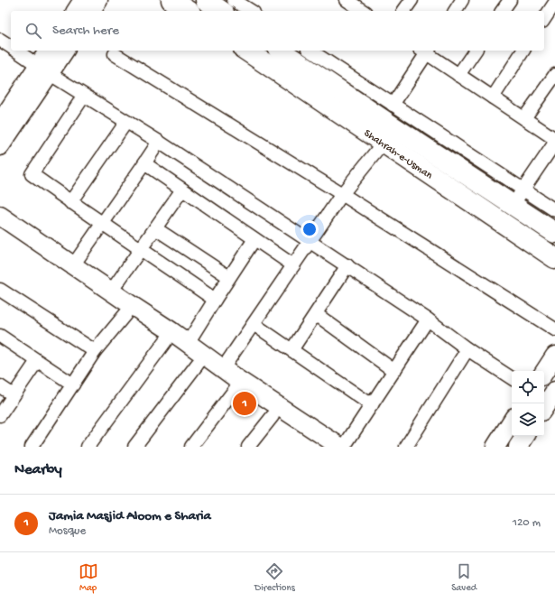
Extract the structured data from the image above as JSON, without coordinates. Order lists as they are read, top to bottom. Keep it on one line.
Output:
{"streets":{"main road":["Shahrah-e-Usman"]},"page":{"search":"Search here","pins":"1","heading":"Nearby","list":[{"mark":"1","name":"Jamia Masjid Aloom e Sharia","note":"Mosque","value":"120 m"}],"nav":["Map","Directions","Saved"]}}
